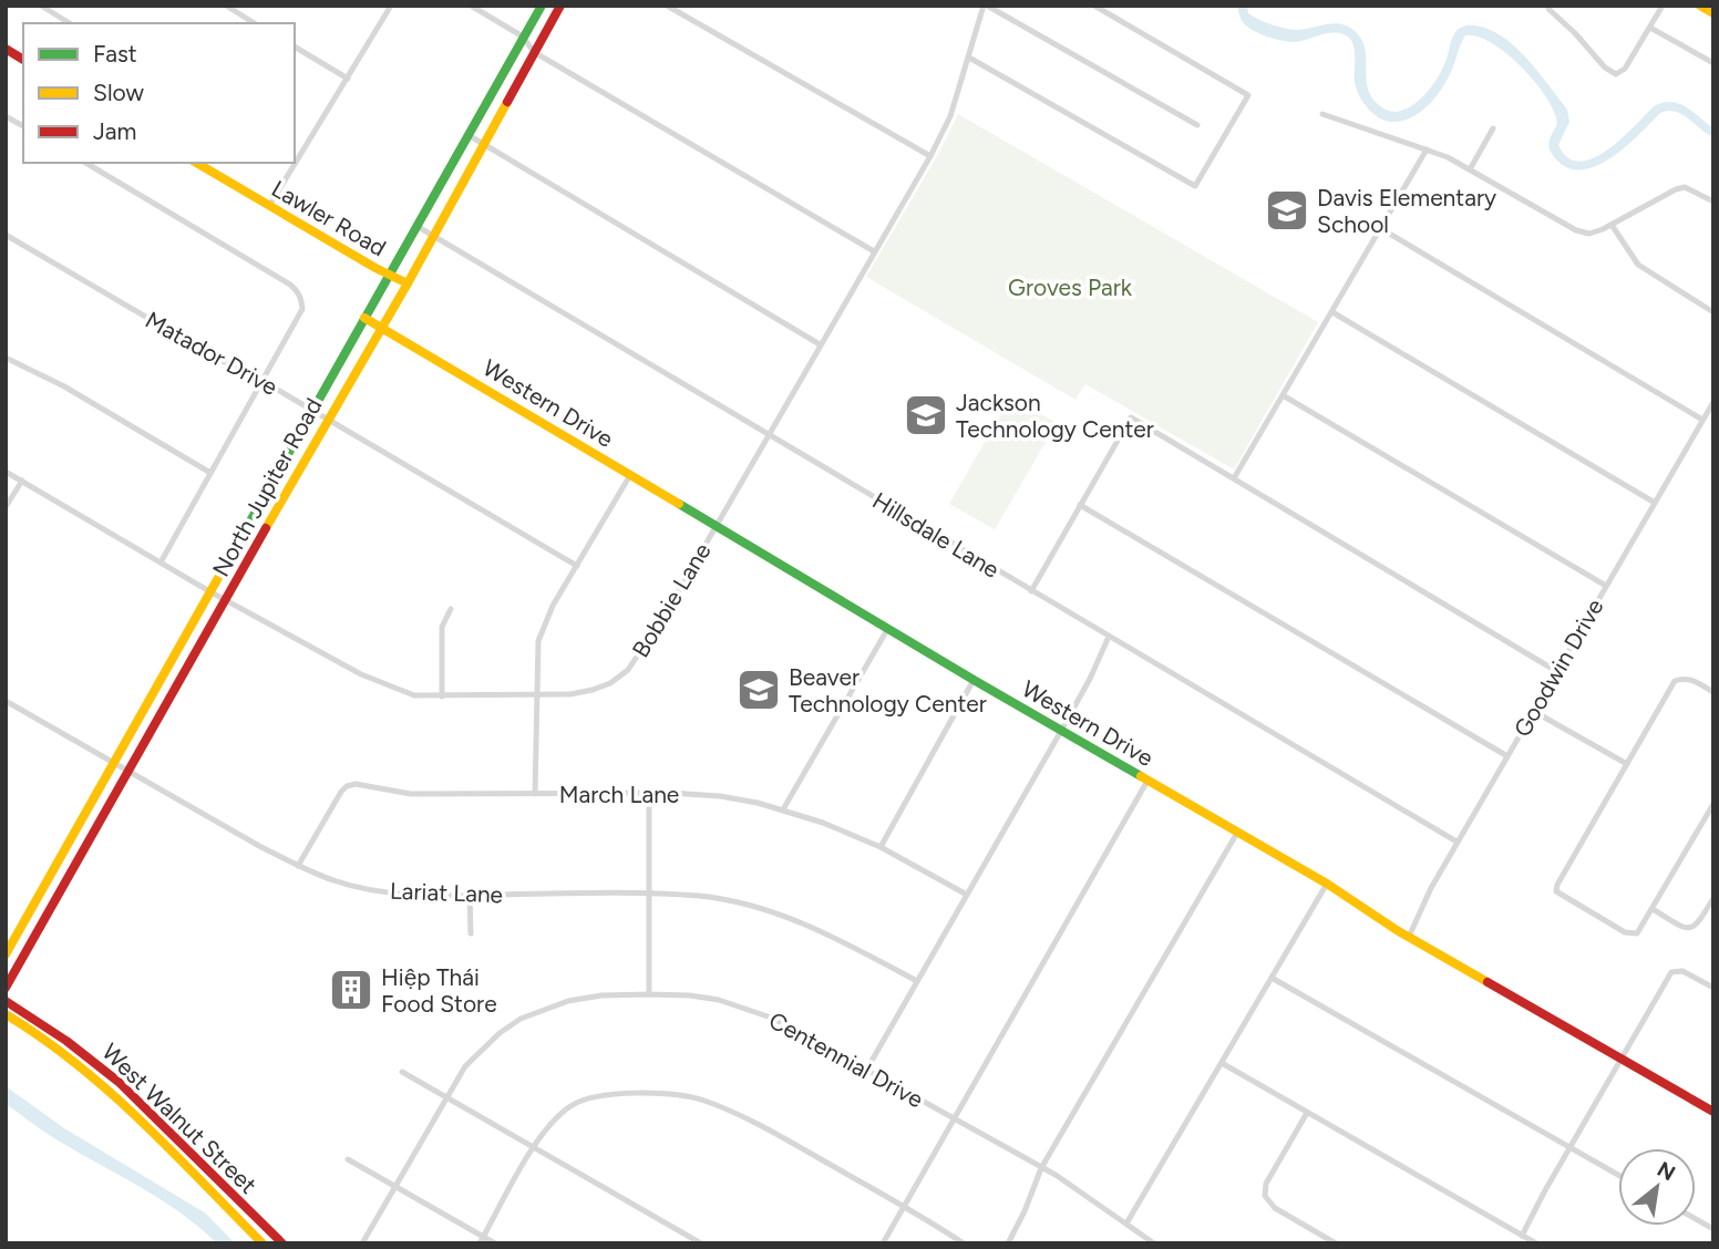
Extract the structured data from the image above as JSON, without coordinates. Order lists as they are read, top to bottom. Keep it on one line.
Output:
{"streets":{"main road":["Lawler Road","Western Drive","North Jupiter Road","West Walnut Street"],"street":["Matador Drive","Hillsdale Lane","Bobbie Lane","Goodwin Drive","March Lane","Lariat Lane","Centennial Drive"]},"crossings":[["Lawler Road","North Jupiter Road"],["Matador Drive","North Jupiter Road"],["Western Drive","North Jupiter Road"],["Western Drive","Bobbie Lane"],["Western Drive","Goodwin Drive"],["North Jupiter Road","Hillsdale Lane"],["North Jupiter Road","Bobbie Lane"],["North Jupiter Road","Lariat Lane"],["Hillsdale Lane","Bobbie Lane"],["Hillsdale Lane","Goodwin Drive"],["March Lane","Lariat Lane"]],"parks":["Groves Park"],"places":{"school or university":["Davis Elementary School","Jackson Technology Center","Beaver Technology Center"],"building":["Hiệp Thái Food Store"]},"legend":["Fast","Slow","Jam"],"north":"top right"}
